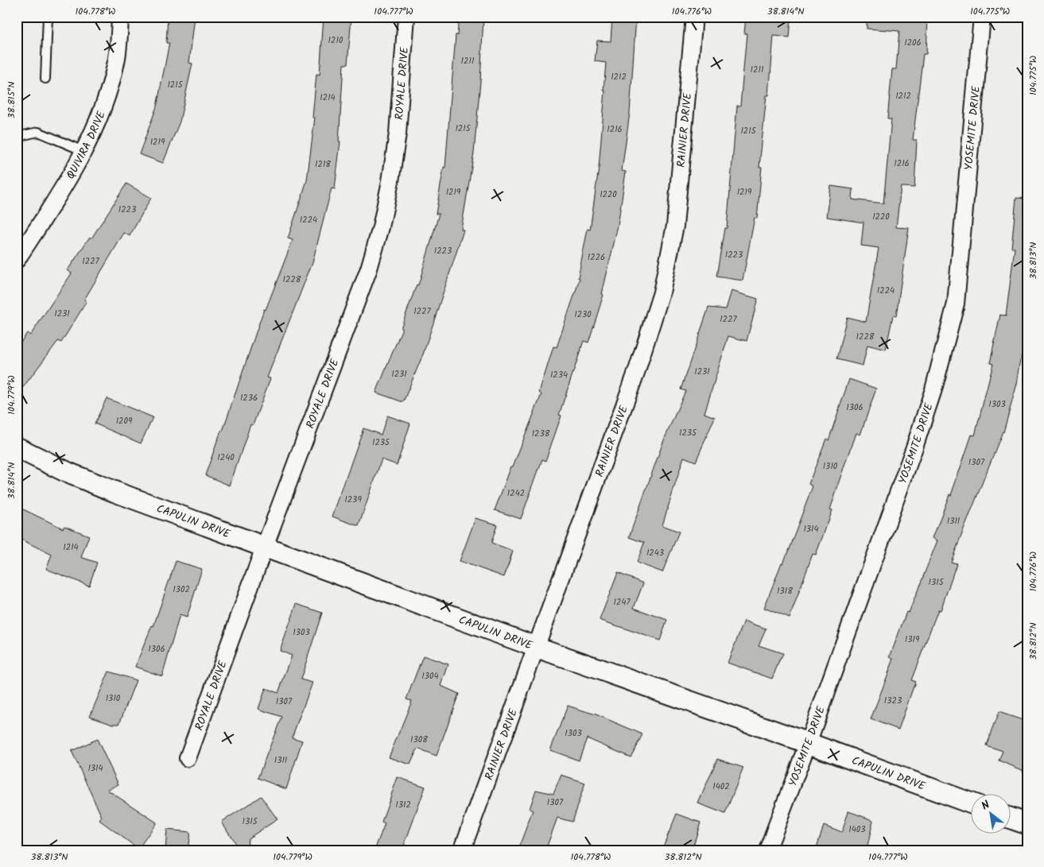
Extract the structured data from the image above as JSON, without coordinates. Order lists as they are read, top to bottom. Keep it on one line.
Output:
{"streets":{"street":["ROYALE DRIVE","YOSEMITE DRIVE","RAINIER DRIVE","QUIVIRA DRIVE","CAPULIN DRIVE"]},"crossings":[["ROYALE DRIVE","CAPULIN DRIVE"],["YOSEMITE DRIVE","CAPULIN DRIVE"],["RAINIER DRIVE","CAPULIN DRIVE"]],"house_numbers":["1210","1206","1211","1211","1212","1215","1212","1214","1215","1216","1215","1219","1216","1218","1219","1219","1220","1223","1220","1224","1223","1223","1226","1227","1228","1224","1227","1231","1230","1227","1228","1231","1231","1234","1236","1303","1306","1209","1235","1238","1235","1240","1307","1310","1242","1239","1311","1314","1214","1243","1315","1302","1318","1247","1303","1319","1306","1304","1310","1323","1307","1303","1308","1311","1314","1402","1307","1312","1315","1403"],"north":"top left","coordinates":["104.778°W","104.777°W","104.776°W","38.814°N","104.775°W","38.815°N","38.813°N","104.779°W","38.812°N"]}
